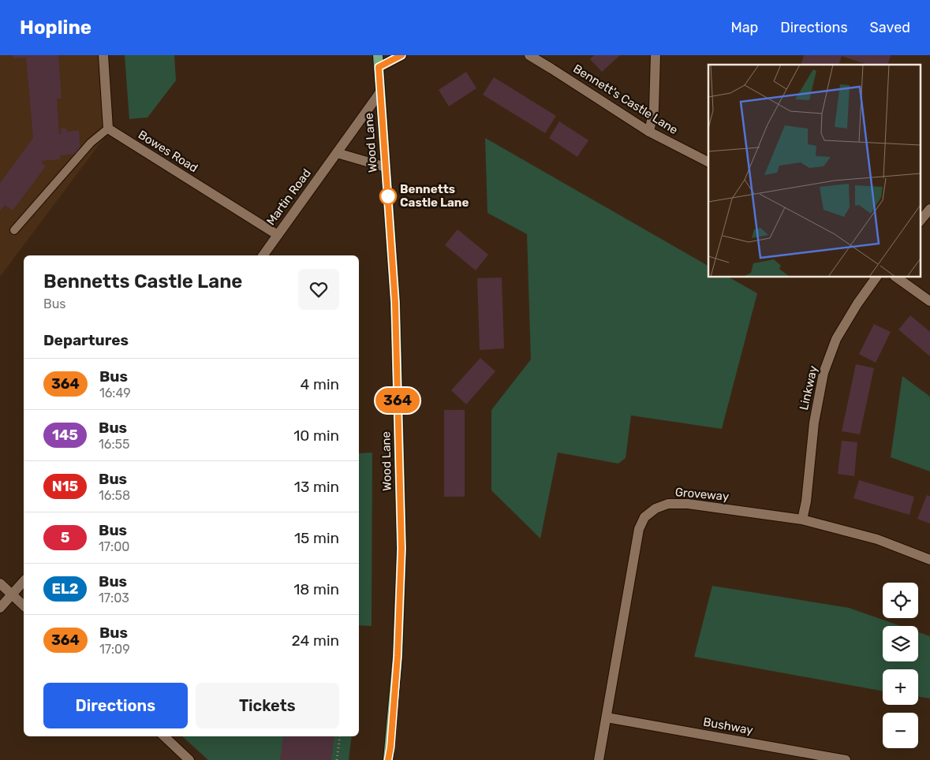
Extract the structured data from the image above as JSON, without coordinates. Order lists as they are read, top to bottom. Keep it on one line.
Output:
{"streets":{"main road":["Wood Lane"],"street":["Bennett's Castle Lane","Bowes Road","Martin Road","Linkway","Groveway","Bushway"]},"crossings":[["Wood Lane","Martin Road"],["Bowes Road","Martin Road"],["Linkway","Groveway"],["Groveway","Bushway"]],"places":["Bennetts Castle Lane"],"lines":["bus line 364"],"page":{"header":"Hopline","nav":["Map","Directions","Saved"],"on_map":"364","heading":[["Bennetts Castle Lane","Bus"],"Departures"],"list":[{"mark":"364","name":"Bus","note":"16:49","value":"4 min"},{"mark":"145","name":"Bus","note":"16:55","value":"10 min"},{"mark":"N15","name":"Bus","note":"16:58","value":"13 min"},{"mark":"5","name":"Bus","note":"17:00","value":"15 min"},{"mark":"EL2","name":"Bus","note":"17:03","value":"18 min"},{"mark":"364","name":"Bus","note":"17:09","value":"24 min"}],"map_buttons":["+","−"],"buttons":["Directions","Tickets"]}}
